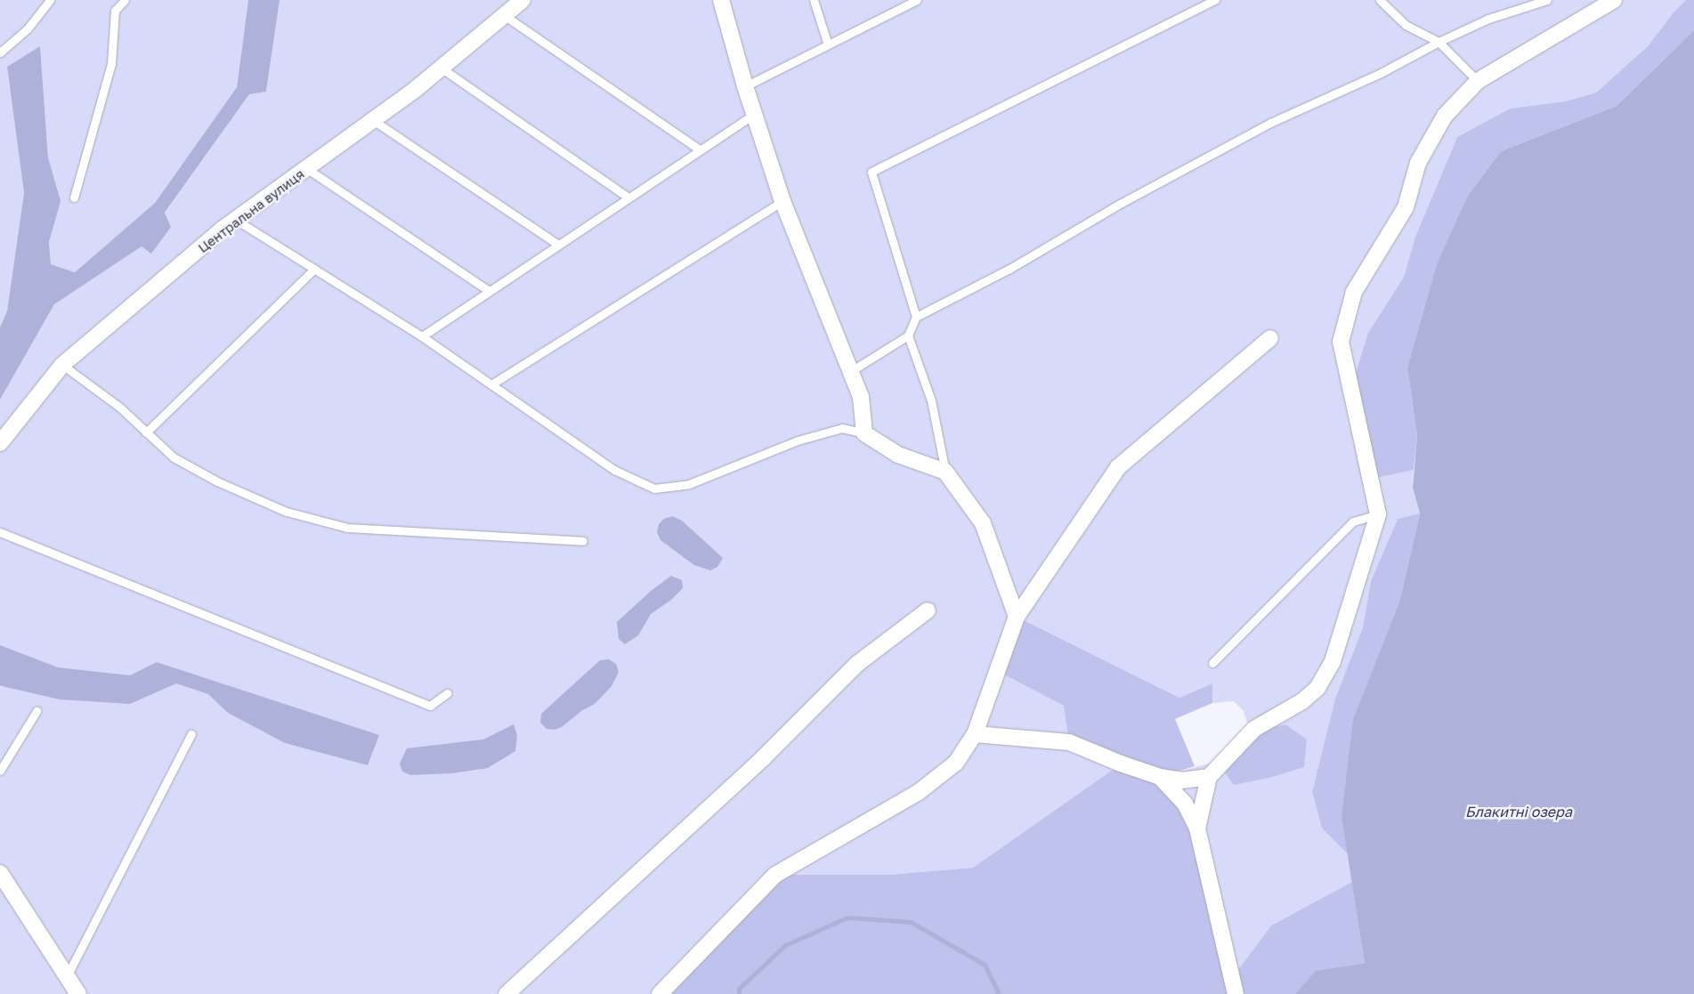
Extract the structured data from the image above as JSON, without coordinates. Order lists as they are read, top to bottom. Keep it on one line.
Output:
{"streets":{"street":["Центральна вулиця"]},"water":["Блакитні озера"]}
